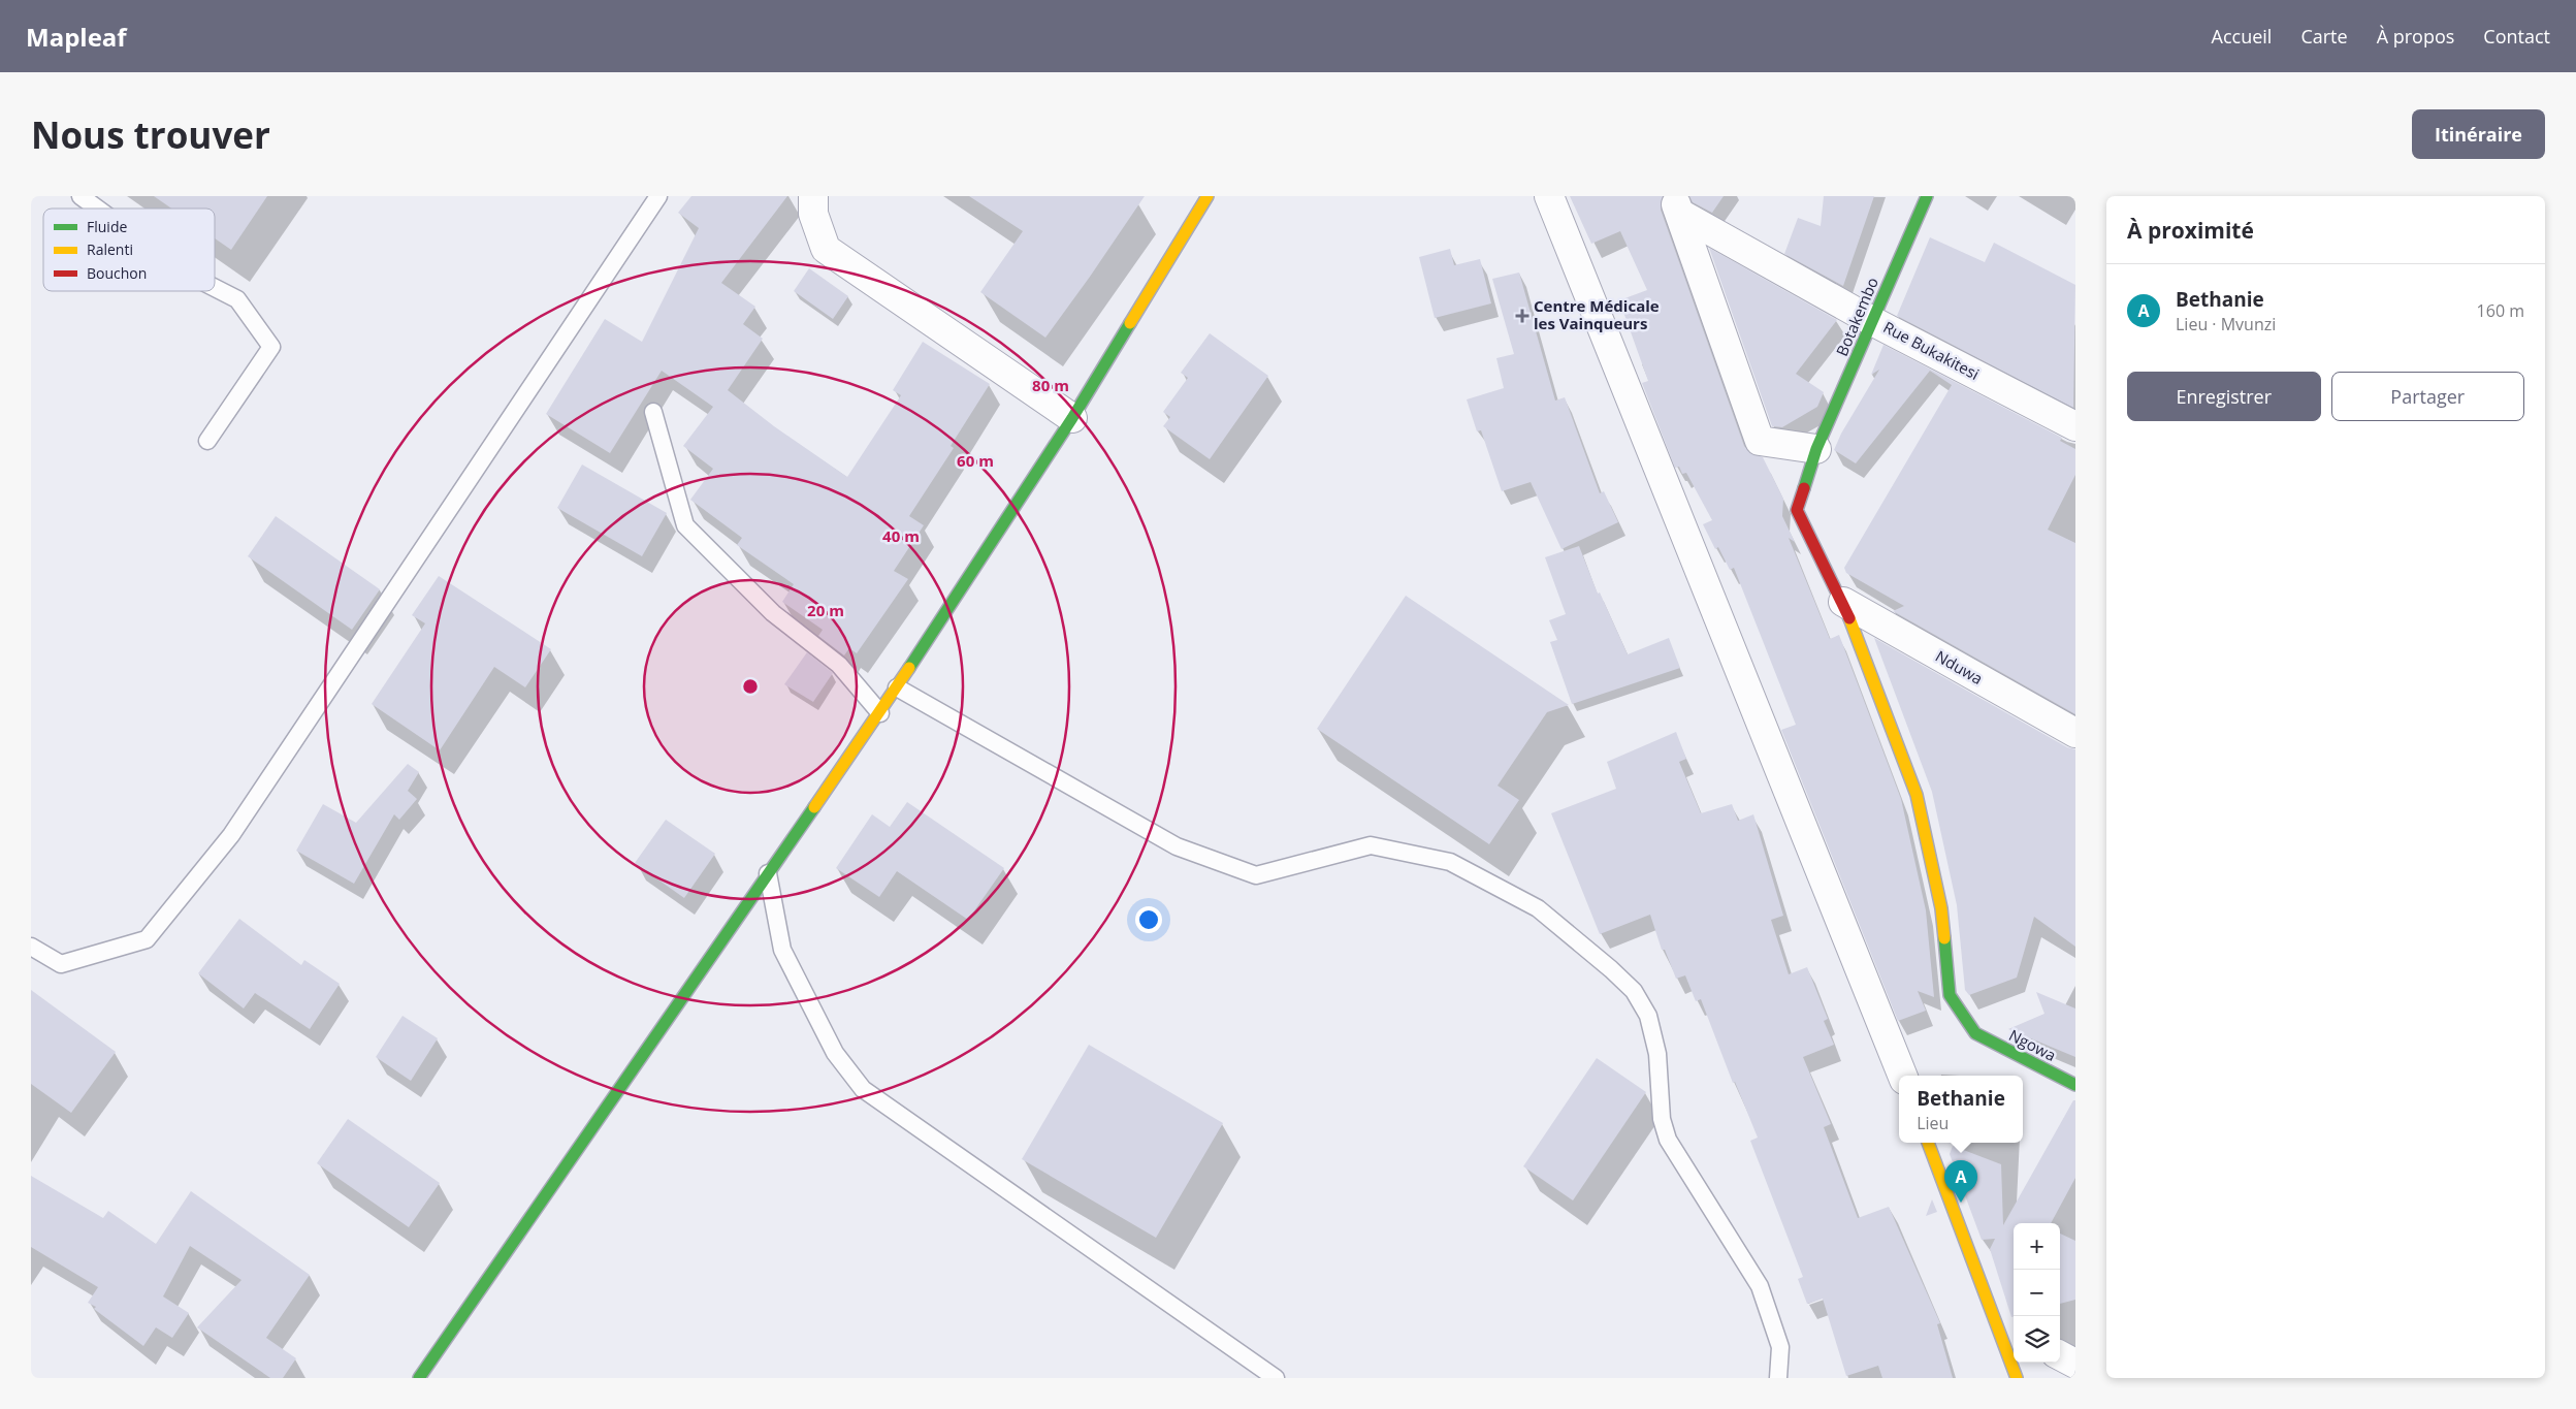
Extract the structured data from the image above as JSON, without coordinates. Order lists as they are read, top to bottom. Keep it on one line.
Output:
{"streets":{"street":["Botakembo","Rue Bukakitesi","Nduwa","Ngowa"]},"crossings":[["Botakembo","Rue Bukakitesi"],["Botakembo","Nduwa"],["Botakembo","Ngowa"]],"places":{"health":["Centre Médicale les Vainqueurs"]},"legend":["Fluide","Ralenti","Bouchon"],"page":{"header":"Mapleaf","nav":["Accueil","Carte","À propos","Contact"],"buttons":["Itinéraire",["Enregistrer","Partager"]],"title":"Nous trouver","heading":"À proximité","list":[{"mark":"A","name":"Bethanie","note":"Lieu · Mvunzi","value":"160 m"}],"popup":["Bethanie","Lieu"],"pins":"A","map_buttons":["+","−"]},"rings":["80 m","60 m","40 m","20 m"]}
